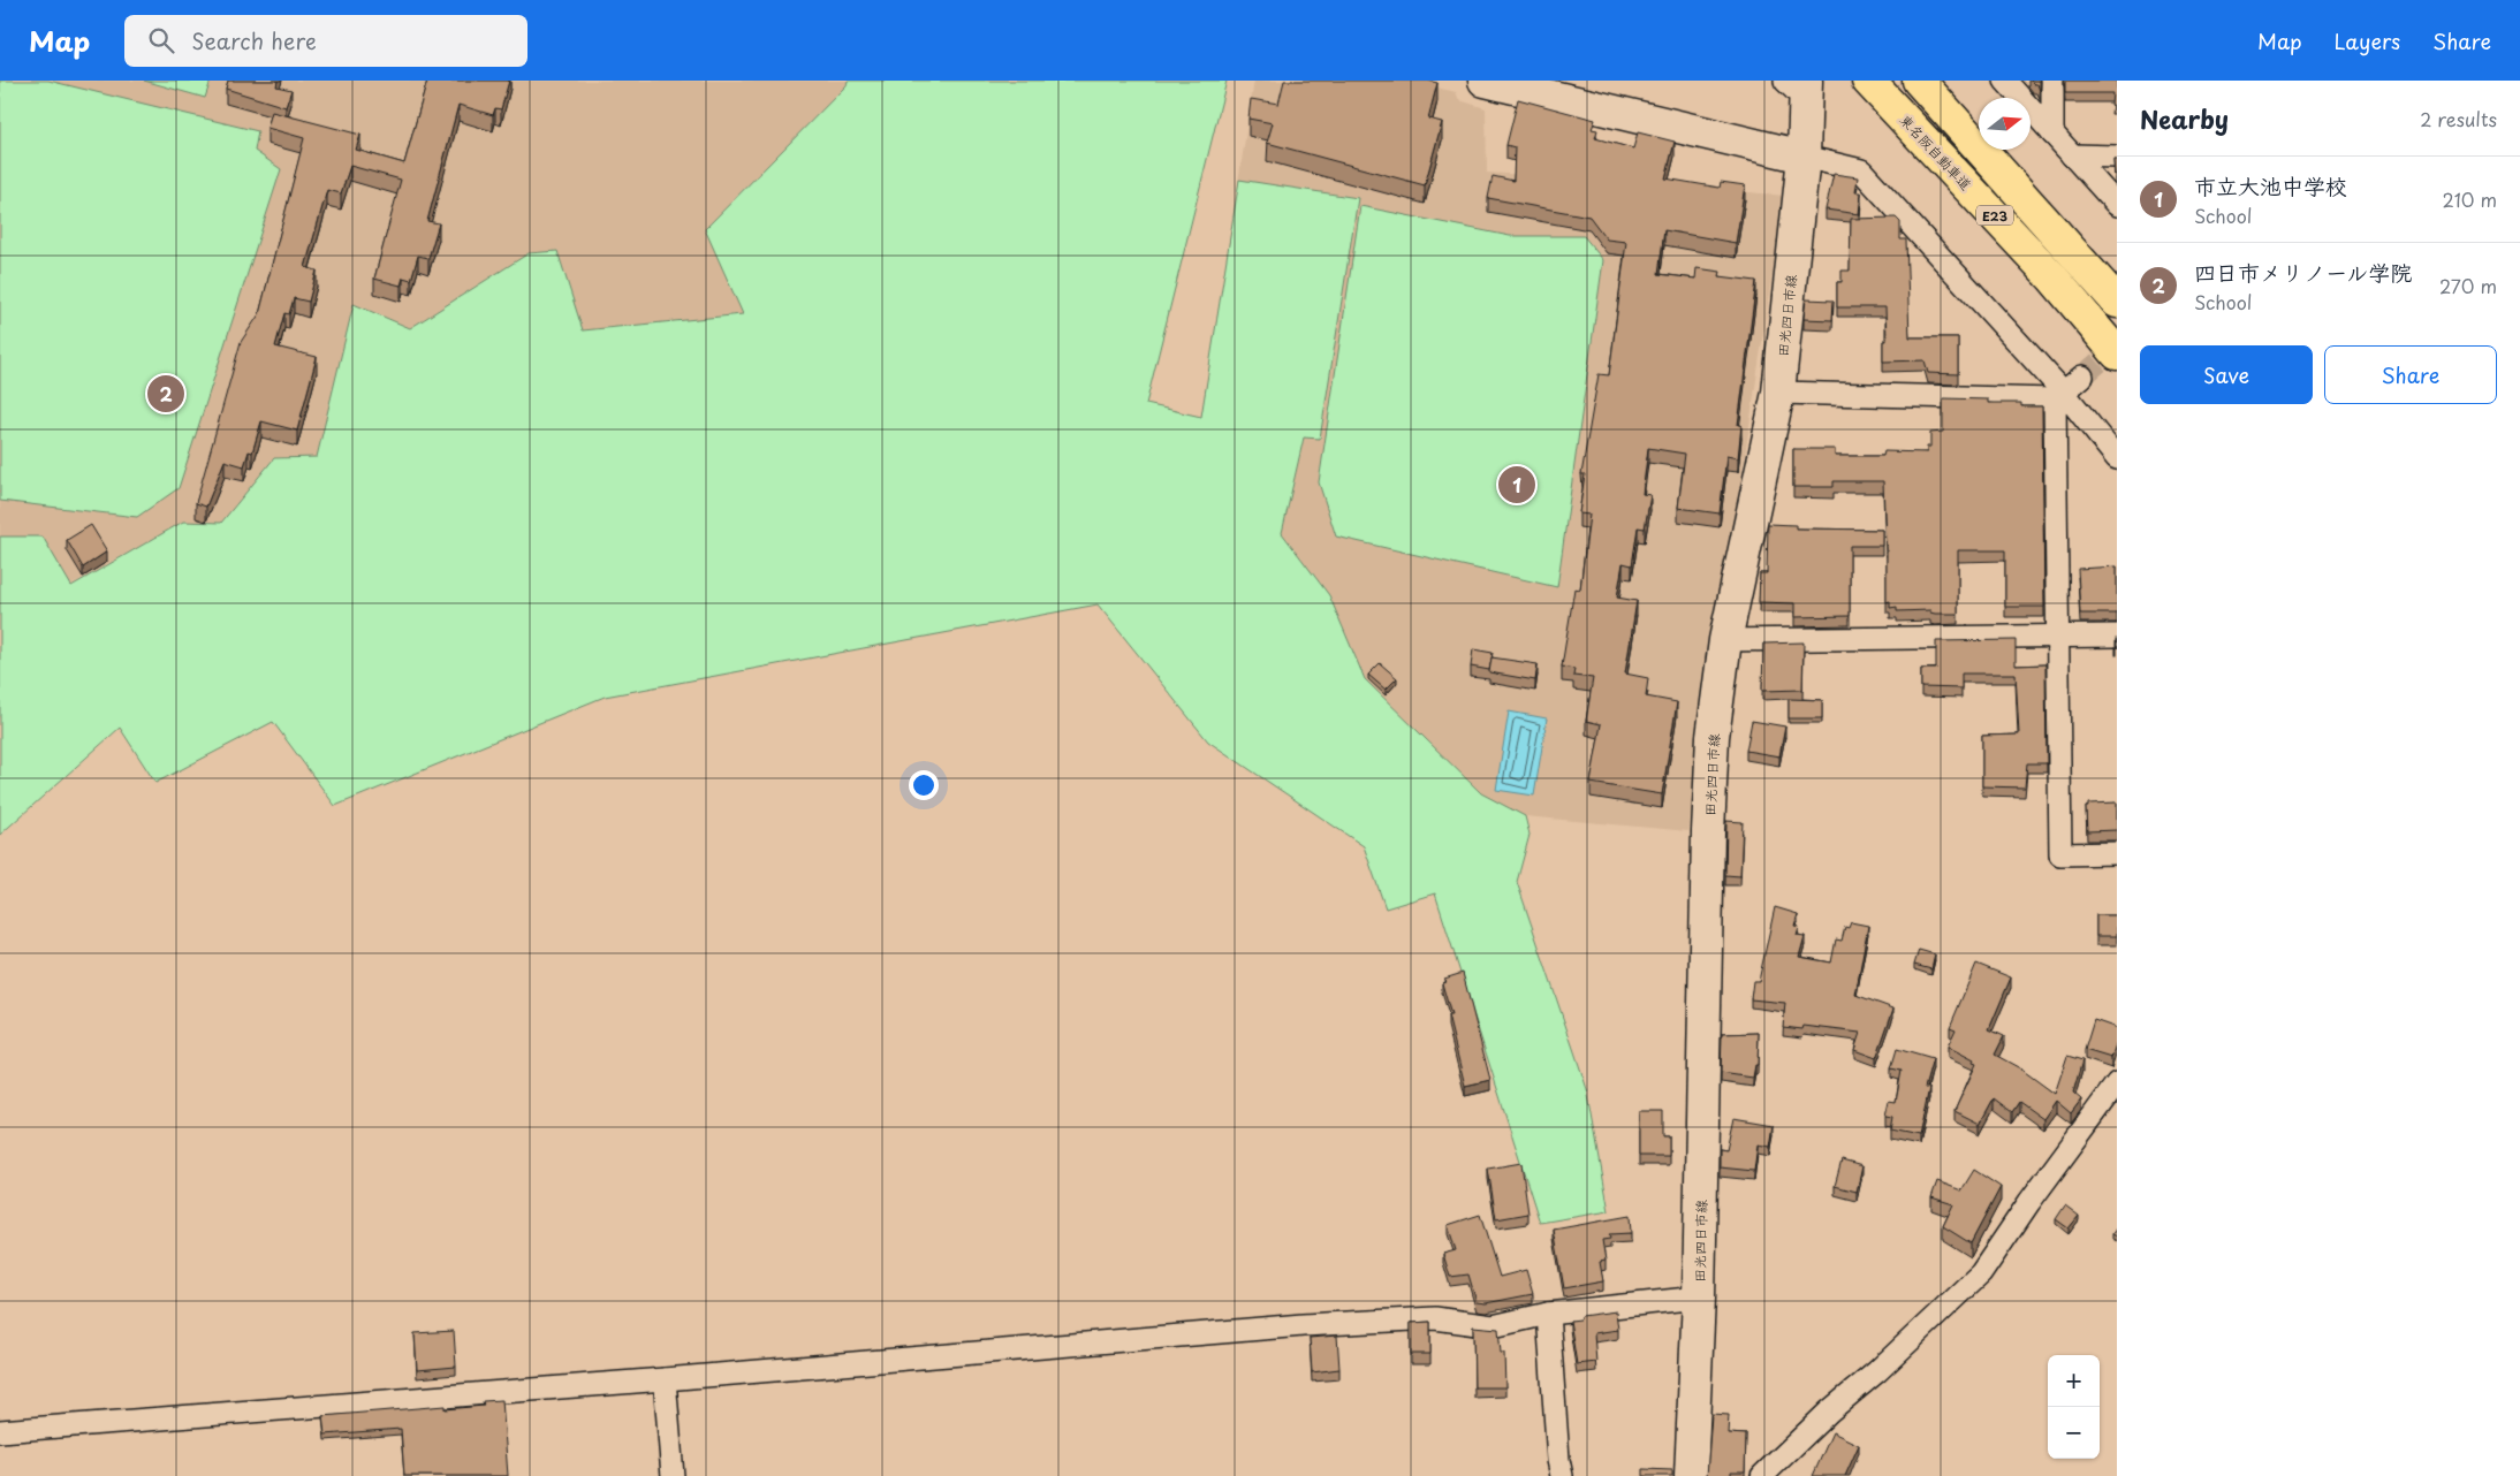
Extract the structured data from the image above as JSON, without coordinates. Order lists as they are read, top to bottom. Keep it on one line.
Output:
{"streets":{"highway":["東名阪自動車道","E23"],"main road":["田光四日市線"]},"north":"right","page":{"header":"Map","search":"Search here","nav":["Map","Layers","Share"],"heading":["Nearby","2 results"],"list":[{"mark":"1","name":"市立大池中学校","note":"School","value":"210 m"},{"mark":"2","name":"四日市メリノール学院","note":"School","value":"270 m"}],"buttons":["Save","Share"],"pins":["2","1"],"map_buttons":["+","−"]}}
